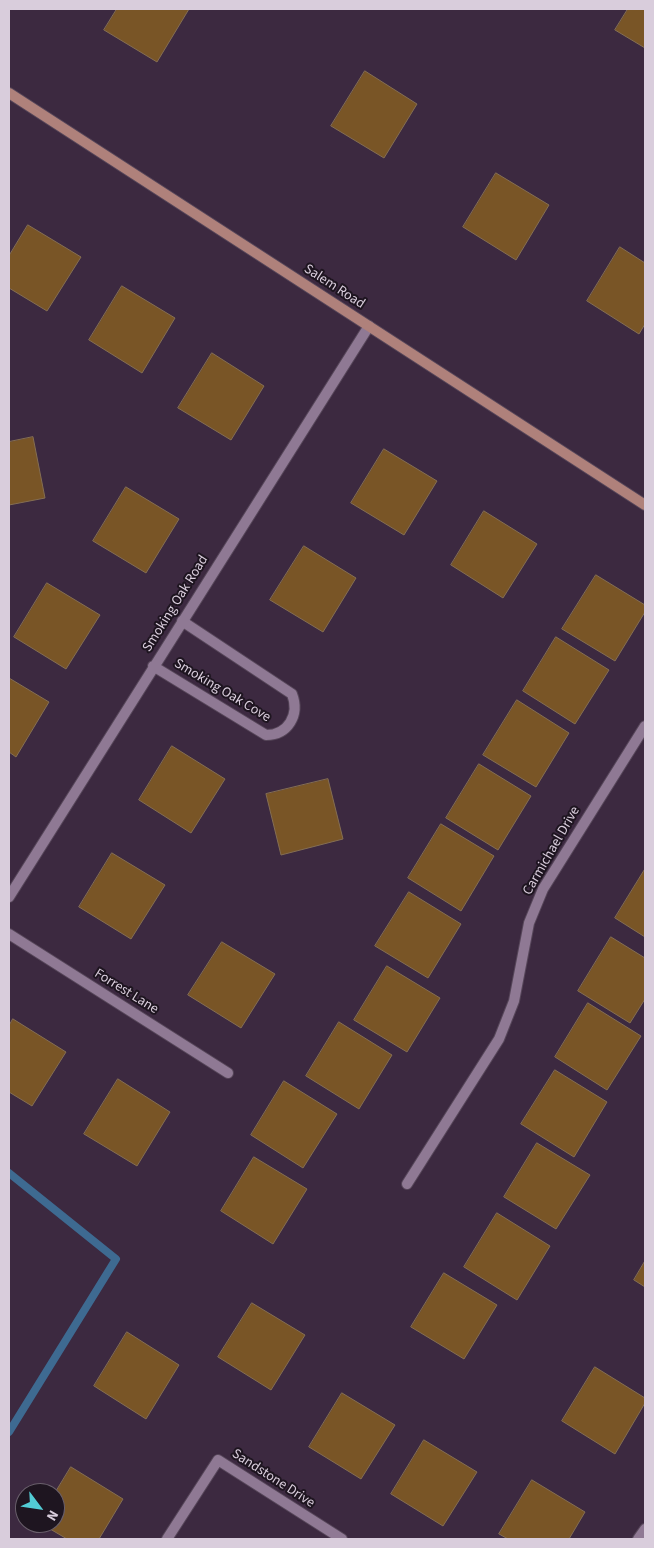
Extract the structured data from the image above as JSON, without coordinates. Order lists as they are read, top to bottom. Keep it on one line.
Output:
{"streets":{"main road":["Salem Road"],"street":["Smoking Oak Road","Smoking Oak Cove","Carmichael Drive","Forrest Lane","Sandstone Drive"]},"crossings":[["Salem Road","Smoking Oak Road"],["Smoking Oak Road","Smoking Oak Cove"]],"north":"bottom right"}
